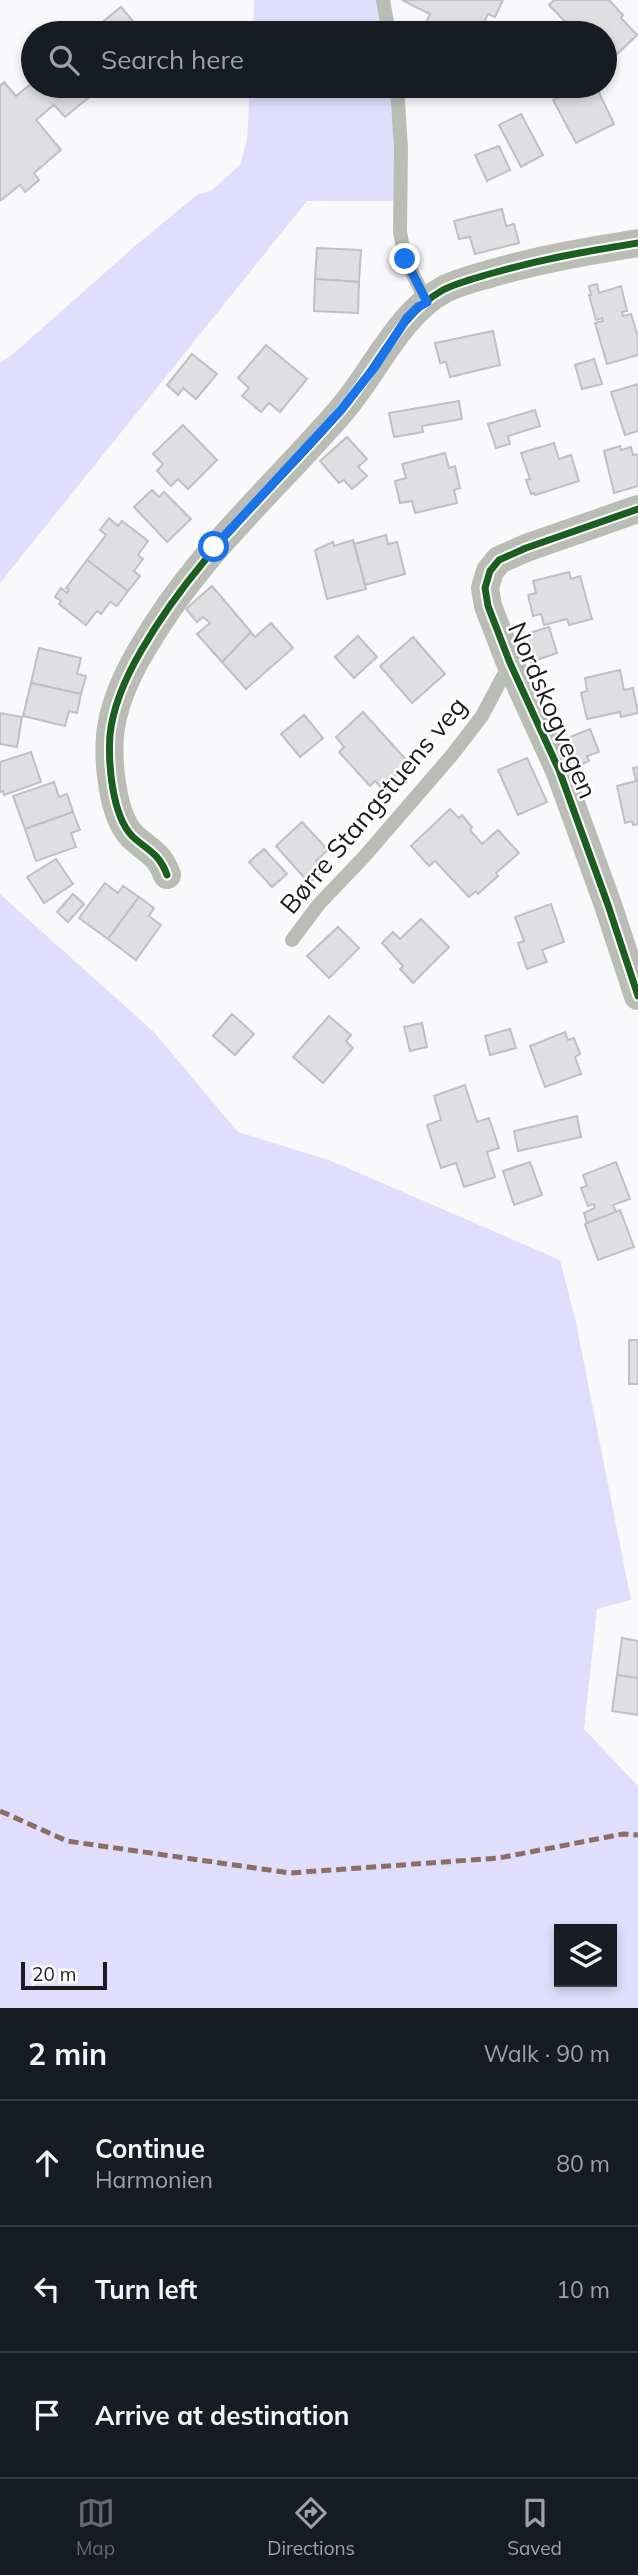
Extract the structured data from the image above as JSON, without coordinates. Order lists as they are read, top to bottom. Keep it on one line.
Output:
{"streets":{"street":["Nordskogvegen"],"lane":["Børre Stangstuens veg"]},"crossings":[["Nordskogvegen","Børre Stangstuens veg"]],"scale_bar":"20 m","page":{"search":"Search here","scale":"20 m","heading":["2 min","Walk · 90 m"],"list":[["Continue","Harmonien","80 m"],["Turn left","10 m"],"Arrive at destination"],"nav":["Map","Directions","Saved"]}}
